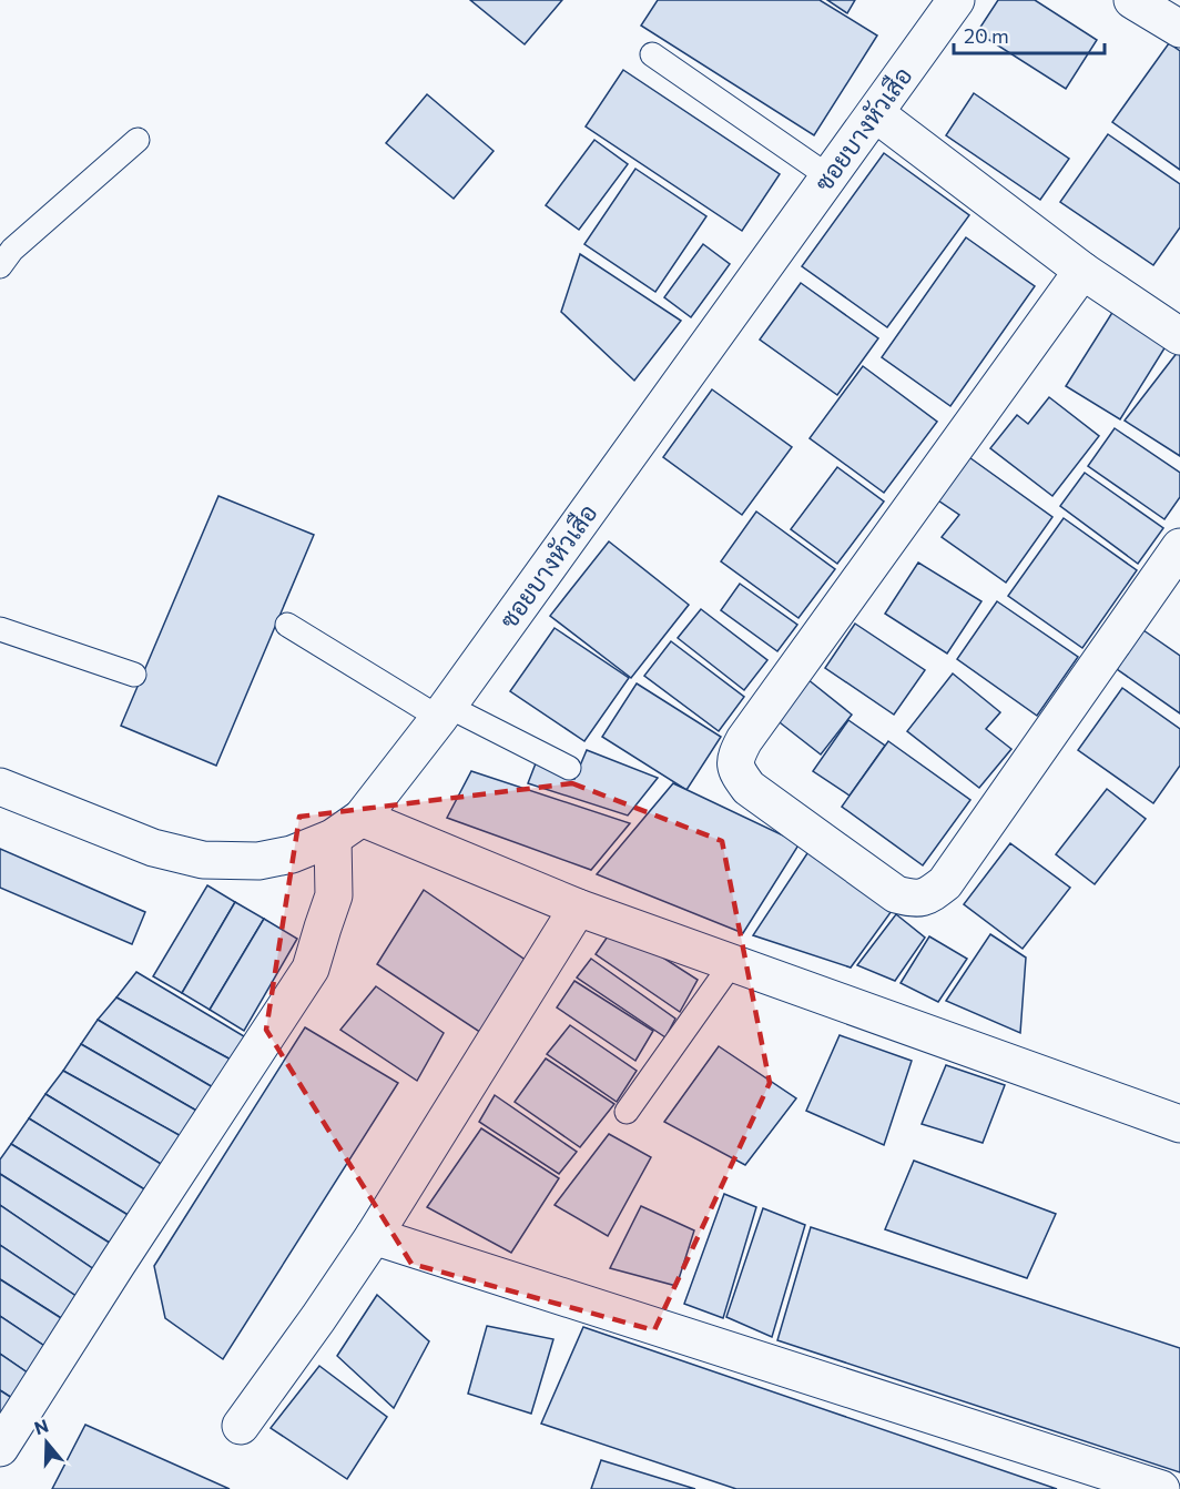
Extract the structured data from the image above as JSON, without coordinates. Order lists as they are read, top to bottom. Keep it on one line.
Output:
{"streets":{"street":["ซอยบางหัวเสือ"]},"scale_bar":"20 m","north":"top"}
